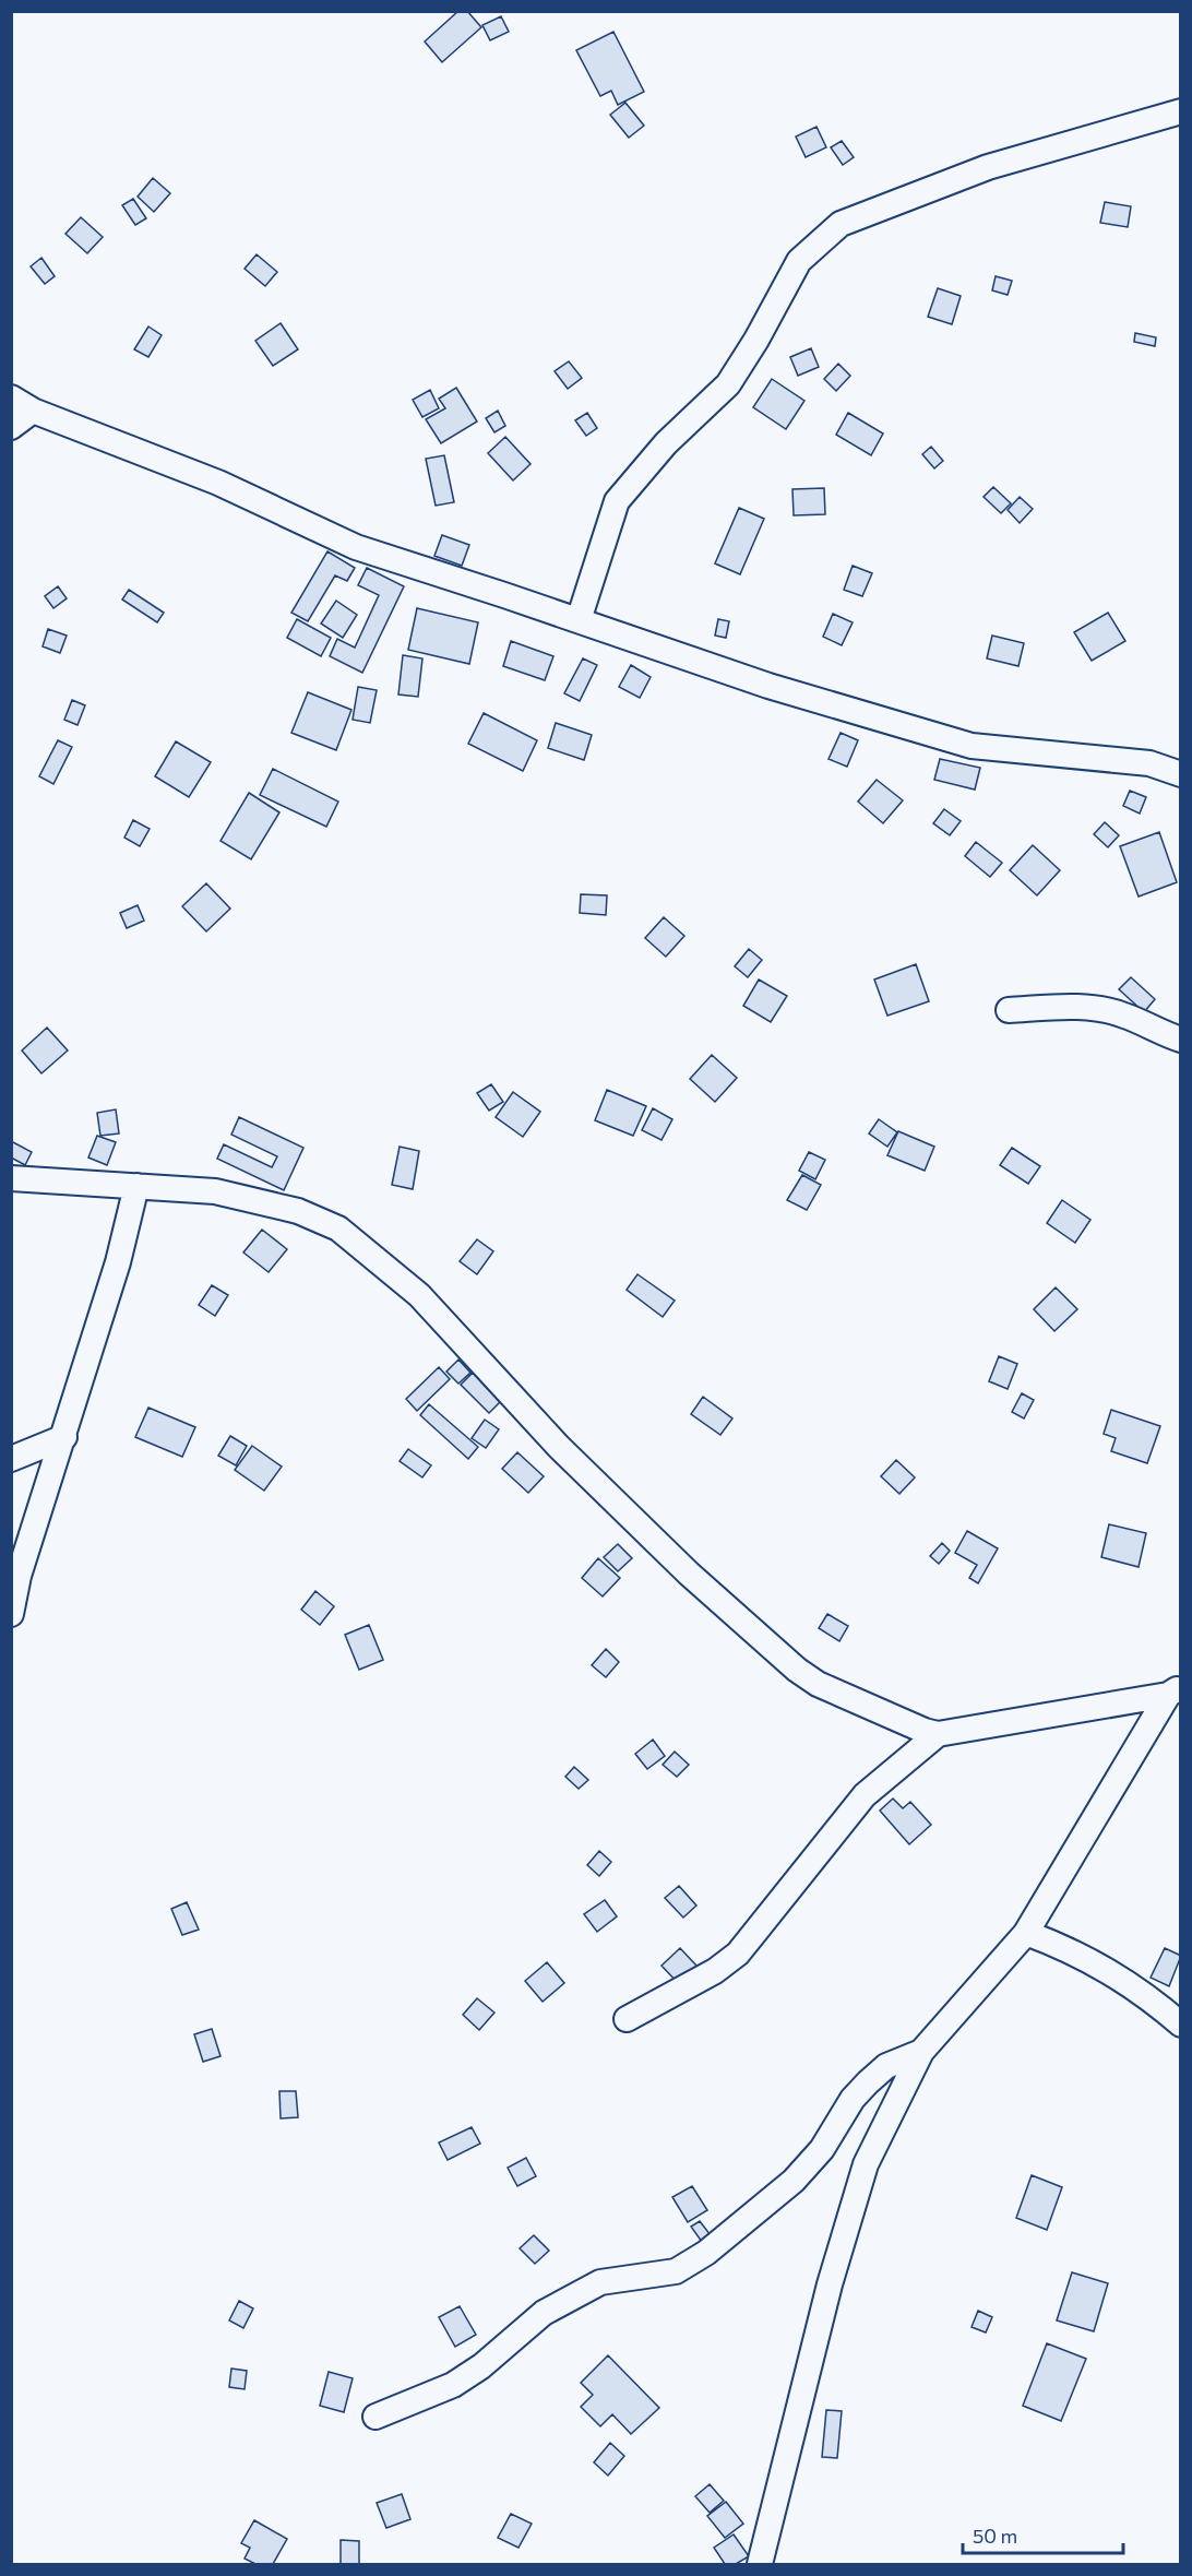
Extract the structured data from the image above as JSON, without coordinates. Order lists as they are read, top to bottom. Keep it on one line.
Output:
{"scale_bar":"50 m"}
